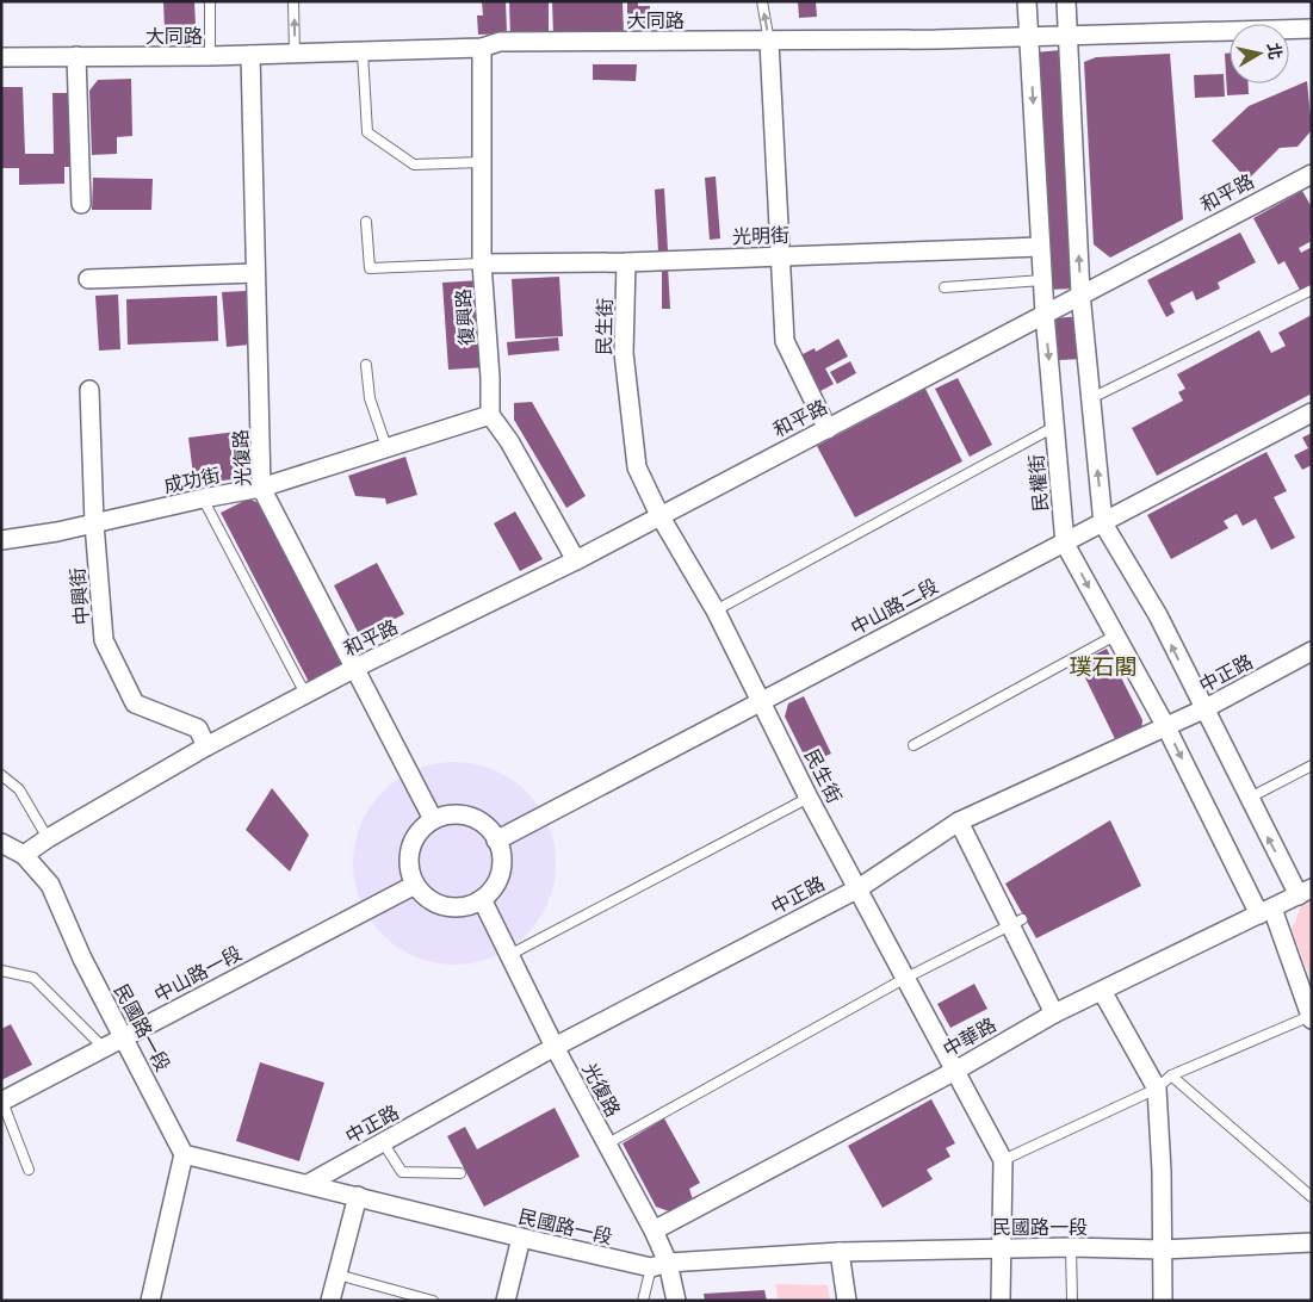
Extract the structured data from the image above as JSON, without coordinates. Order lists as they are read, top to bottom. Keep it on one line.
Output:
{"streets":{"street":["大同路","和平路","光明街","復興路","民生街","光復路","成功街","民權街","中興街","中山路二段","中正路","中山路一段","民國路一段","中華路"]},"crossings":[["大同路","復興路"],["大同路","光復路"],["大同路","民權街"],["和平路","民生街"],["和平路","光復路"],["和平路","民權街"],["和平路","中興街"],["和平路","民國路一段"],["光明街","復興路"],["光明街","民生街"],["光明街","民權街"],["復興路","成功街"],["民生街","中山路二段"],["民生街","中正路"],["民生街","民國路一段"],["民生街","中華路"],["光復路","成功街"],["光復路","中山路二段"],["光復路","中正路"],["光復路","中山路一段"],["光復路","民國路一段"],["光復路","中華路"],["成功街","中興街"],["民權街","中山路二段"],["民權街","中正路"],["民權街","中華路"],["中山路二段","中山路一段"],["中正路","民國路一段"],["中山路一段","民國路一段"]],"districts":["璞石閣"],"north":"right"}
